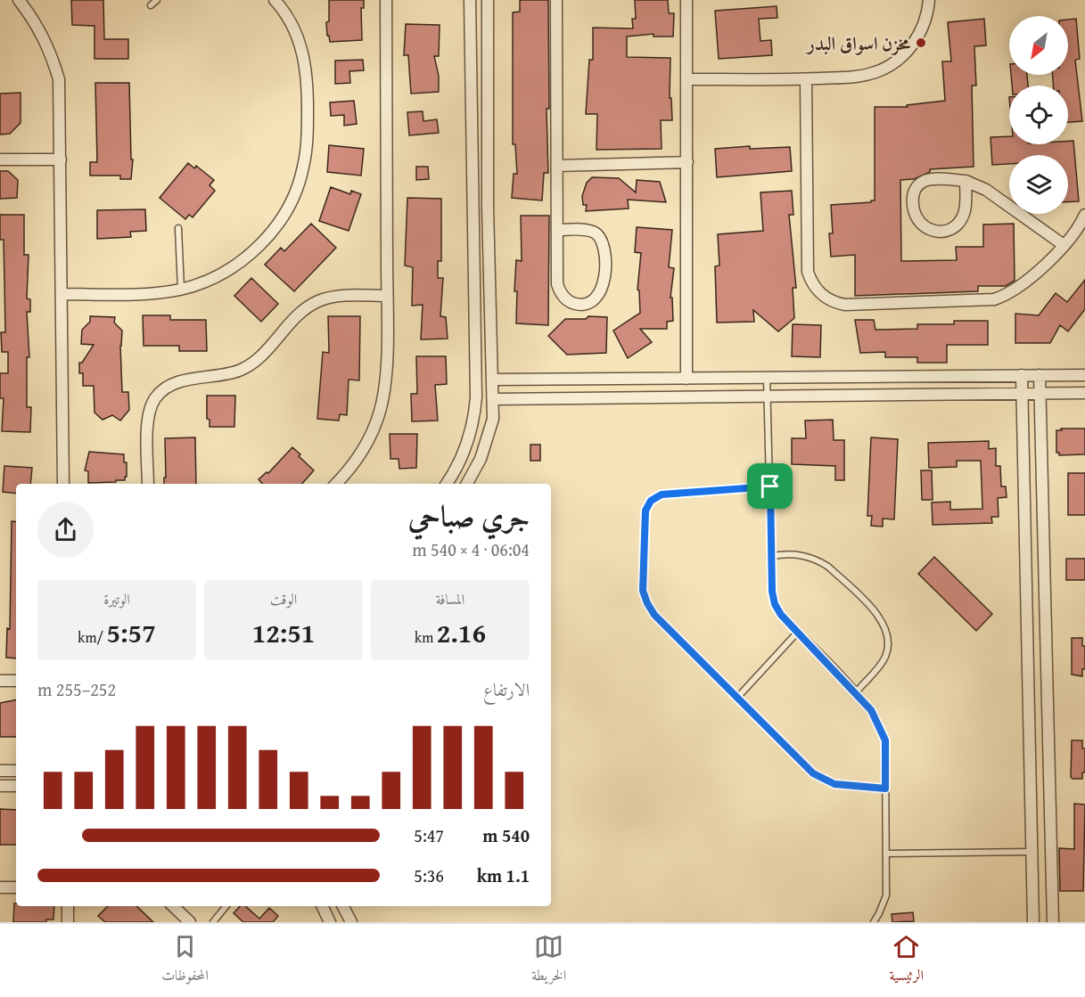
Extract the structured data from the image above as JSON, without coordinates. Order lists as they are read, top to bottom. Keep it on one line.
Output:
{"places":["مخزن اسواق البدر"],"north":"bottom left","page":{"heading":["جري صباحي","06:04 · 4 × 540 m"],"stats":[["المسافة","2.16 km"],["الوقت","12:51"],["الوتيرة","5:57 /km"]],"chart":["الارتفاع","252–255 m"],"list":[{"name":"540 m","note":"5:47"},{"name":"1.1 km","note":"5:36"}],"tabs":["الرئيسية","الخريطة","المحفوظات"]}}
